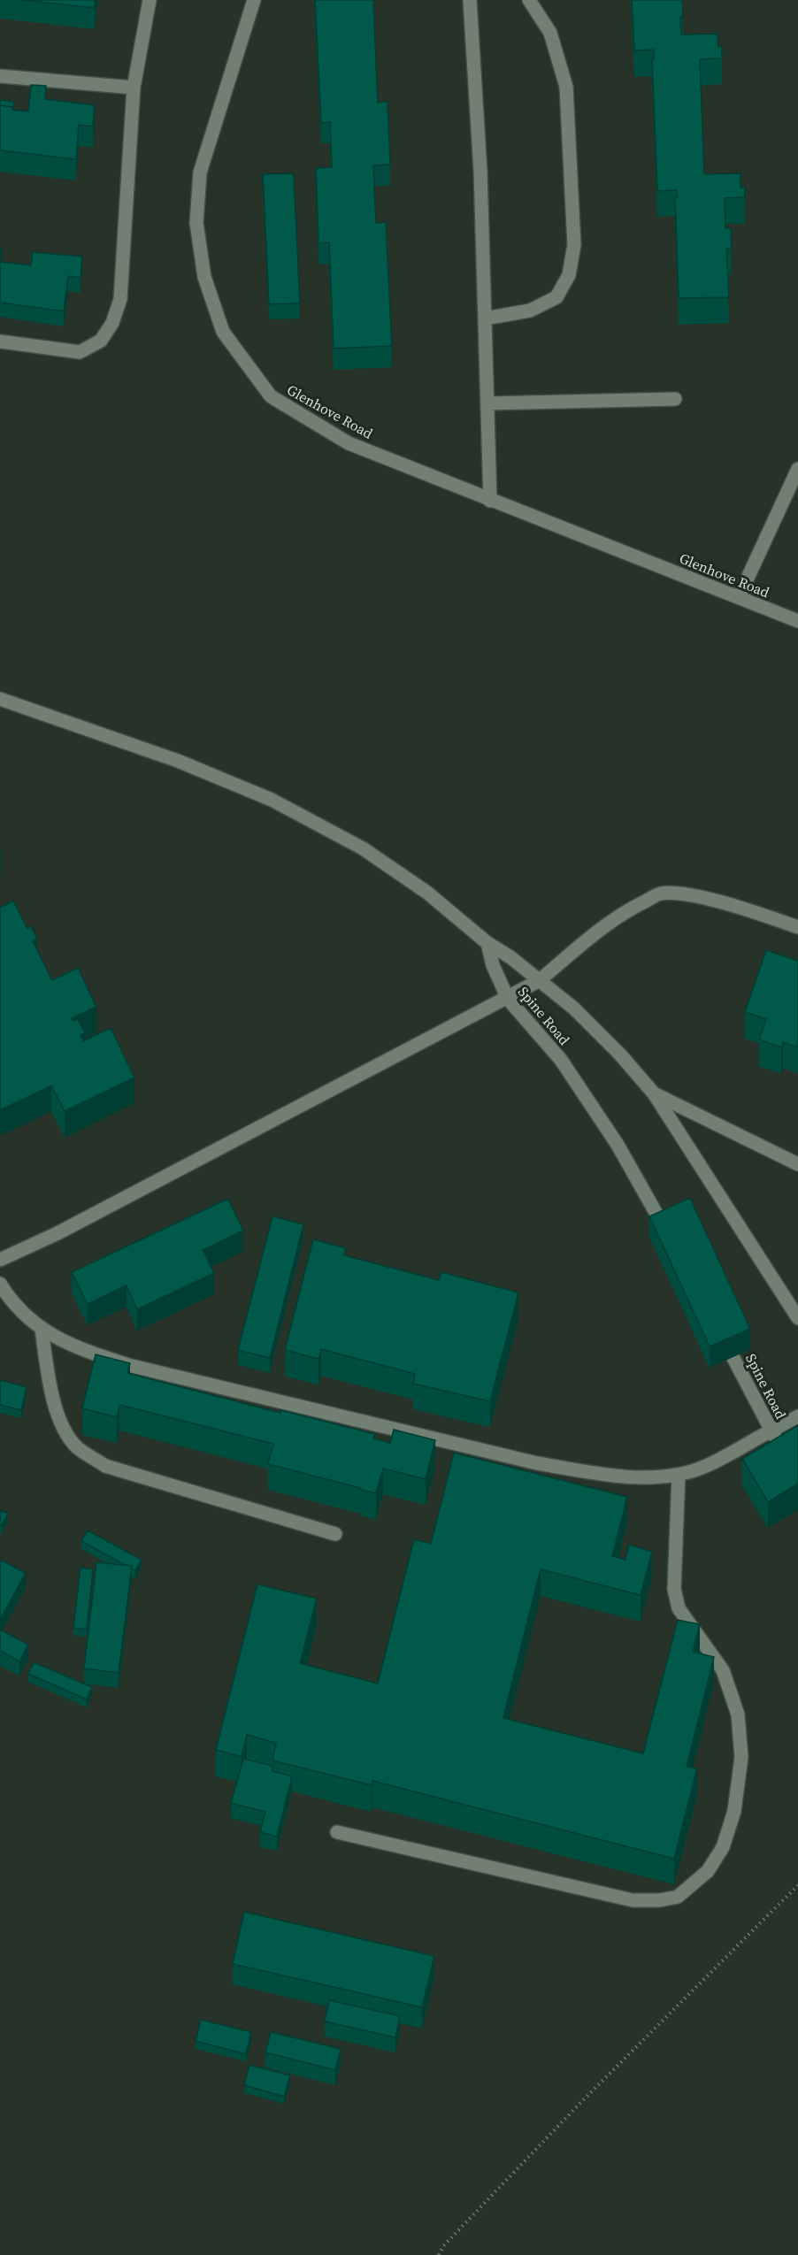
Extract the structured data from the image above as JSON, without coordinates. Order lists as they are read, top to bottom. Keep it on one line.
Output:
{"streets":{"street":["Glenhove Road","Spine Road"]}}
